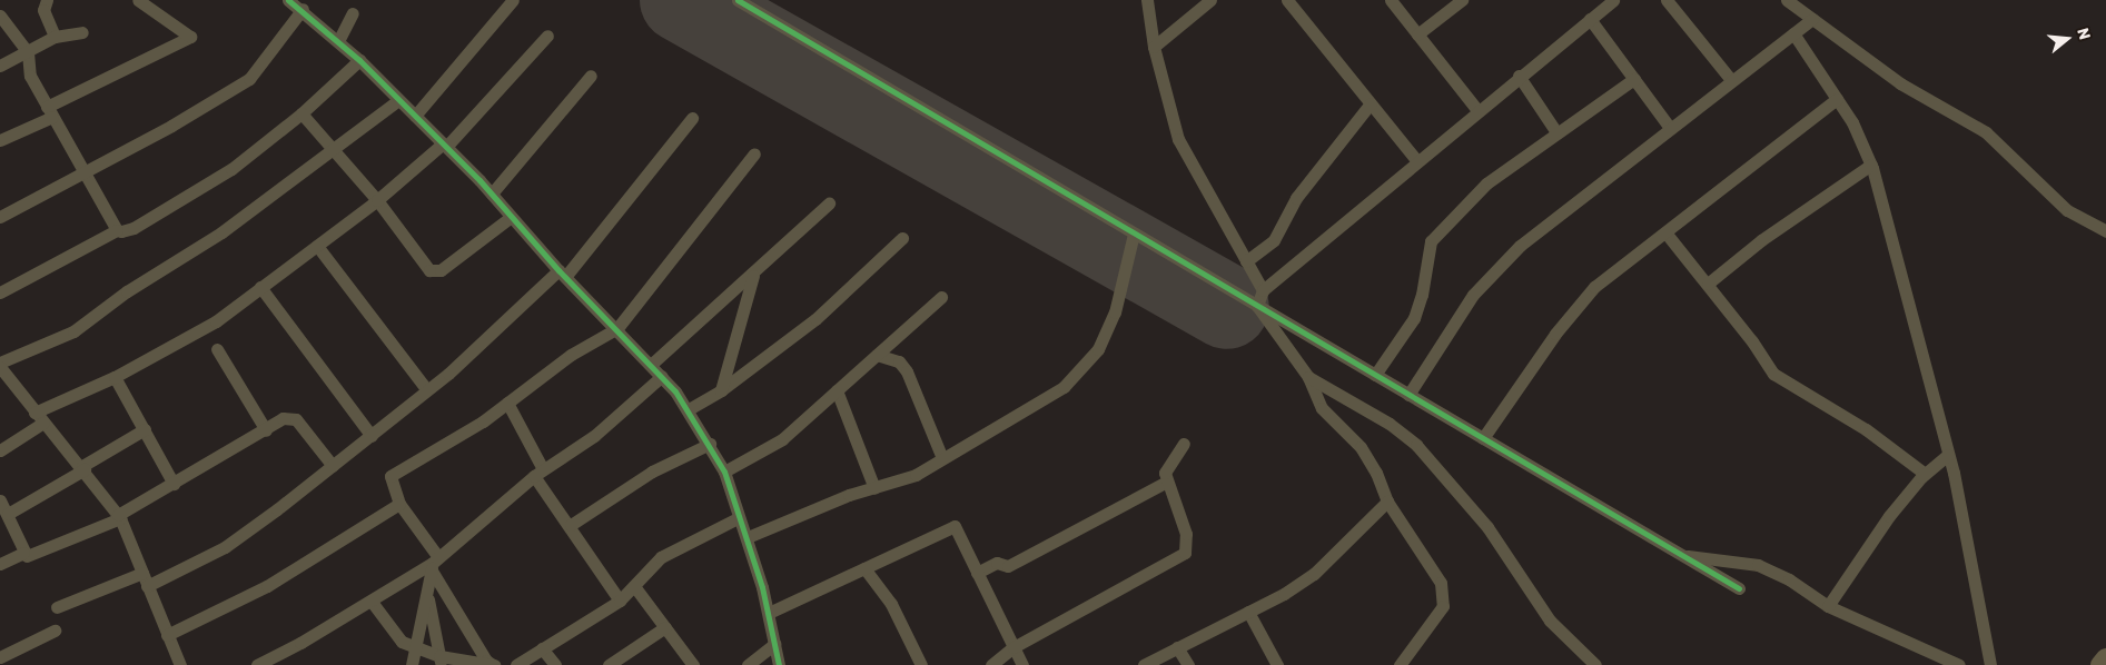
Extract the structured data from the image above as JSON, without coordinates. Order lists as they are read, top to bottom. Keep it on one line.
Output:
{"north":"right"}
